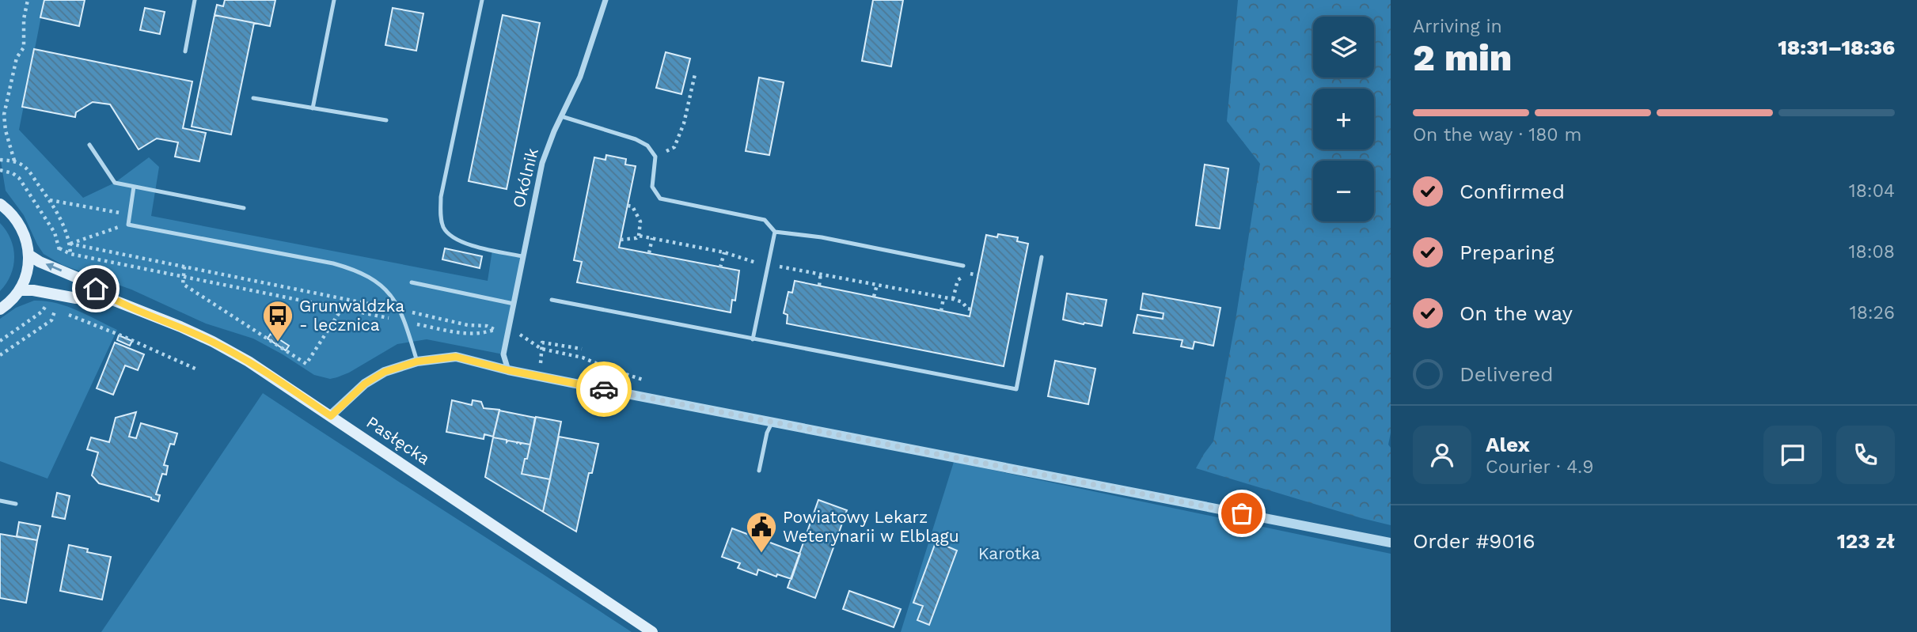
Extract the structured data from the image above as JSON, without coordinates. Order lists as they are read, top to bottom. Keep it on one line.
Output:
{"streets":{"main road":["Pasłęcka"],"street":["Okólnik"]},"parks":["Karotka"],"places":{"bus stop":["Grunwaldzka - lecznica"],"public building":["Powiatowy Lekarz Weterynarii w Elblągu"]},"page":{"heading":["2 min","Arriving in","18:31–18:36"],"panel":["Alex","Courier · 4.9","Order #9016","123 zł"],"map_buttons":["+","−"],"bar":"On the way · 180 m","list":[["Confirmed","18:04"],["Preparing","18:08"],["On the way","18:26"],"Delivered"]}}
